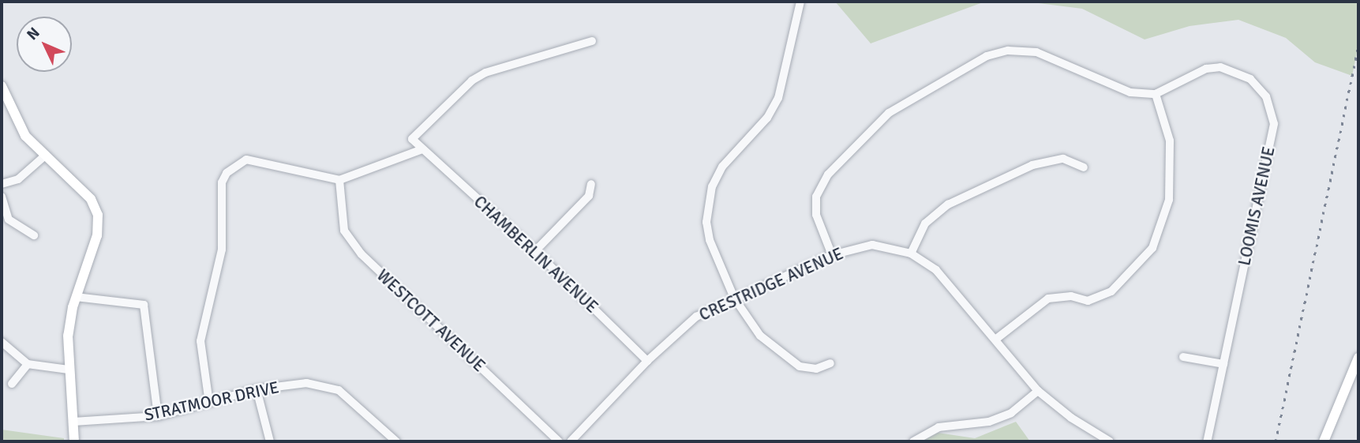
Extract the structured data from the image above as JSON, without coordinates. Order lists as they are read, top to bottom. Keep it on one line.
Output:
{"streets":{"street":["LOOMIS AVENUE","CHAMBERLIN AVENUE","CRESTRIDGE AVENUE","WESTCOTT AVENUE","STRATMOOR DRIVE"]},"crossings":[["CHAMBERLIN AVENUE","CRESTRIDGE AVENUE"]],"north":"top left"}
